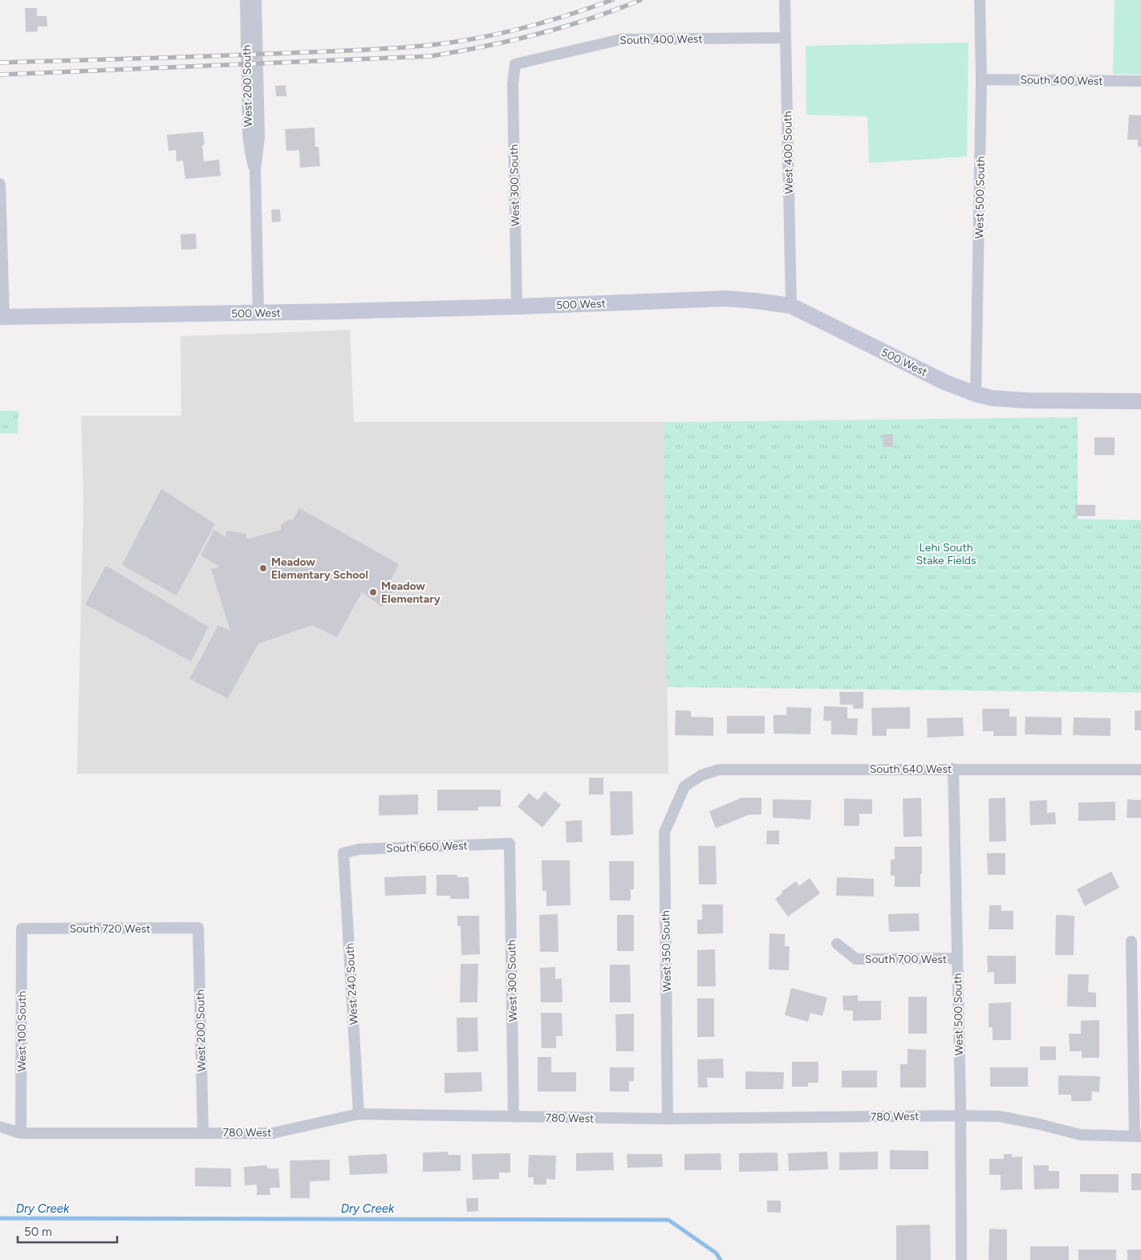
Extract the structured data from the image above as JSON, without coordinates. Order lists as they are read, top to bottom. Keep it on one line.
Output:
{"streets":{"street":["South 400 West","West 200 South","West 400 South","West 300 South","West 500 South","500 West","South 640 West","South 660 West","South 720 West","West 350 South","South 700 West","West 240 South","West 100 South","780 West"]},"crossings":[["South 400 West","West 400 South"],["South 400 West","West 300 South"],["South 400 West","West 500 South"],["West 200 South","500 West"],["West 200 South","South 720 West"],["West 200 South","780 West"],["West 400 South","500 West"],["West 300 South","500 West"],["West 300 South","South 660 West"],["West 300 South","780 West"],["West 500 South","500 West"],["West 500 South","South 640 West"],["West 500 South","South 700 West"],["West 500 South","780 West"],["South 640 West","West 350 South"],["South 660 West","West 240 South"],["South 720 West","West 100 South"],["West 350 South","780 West"],["West 240 South","780 West"],["West 100 South","780 West"]],"water":["Dry Creek"],"parks":["Lehi South Stake Fields"],"places":["Meadow Elementary School","Meadow Elementary"],"scale_bar":"50 m"}
